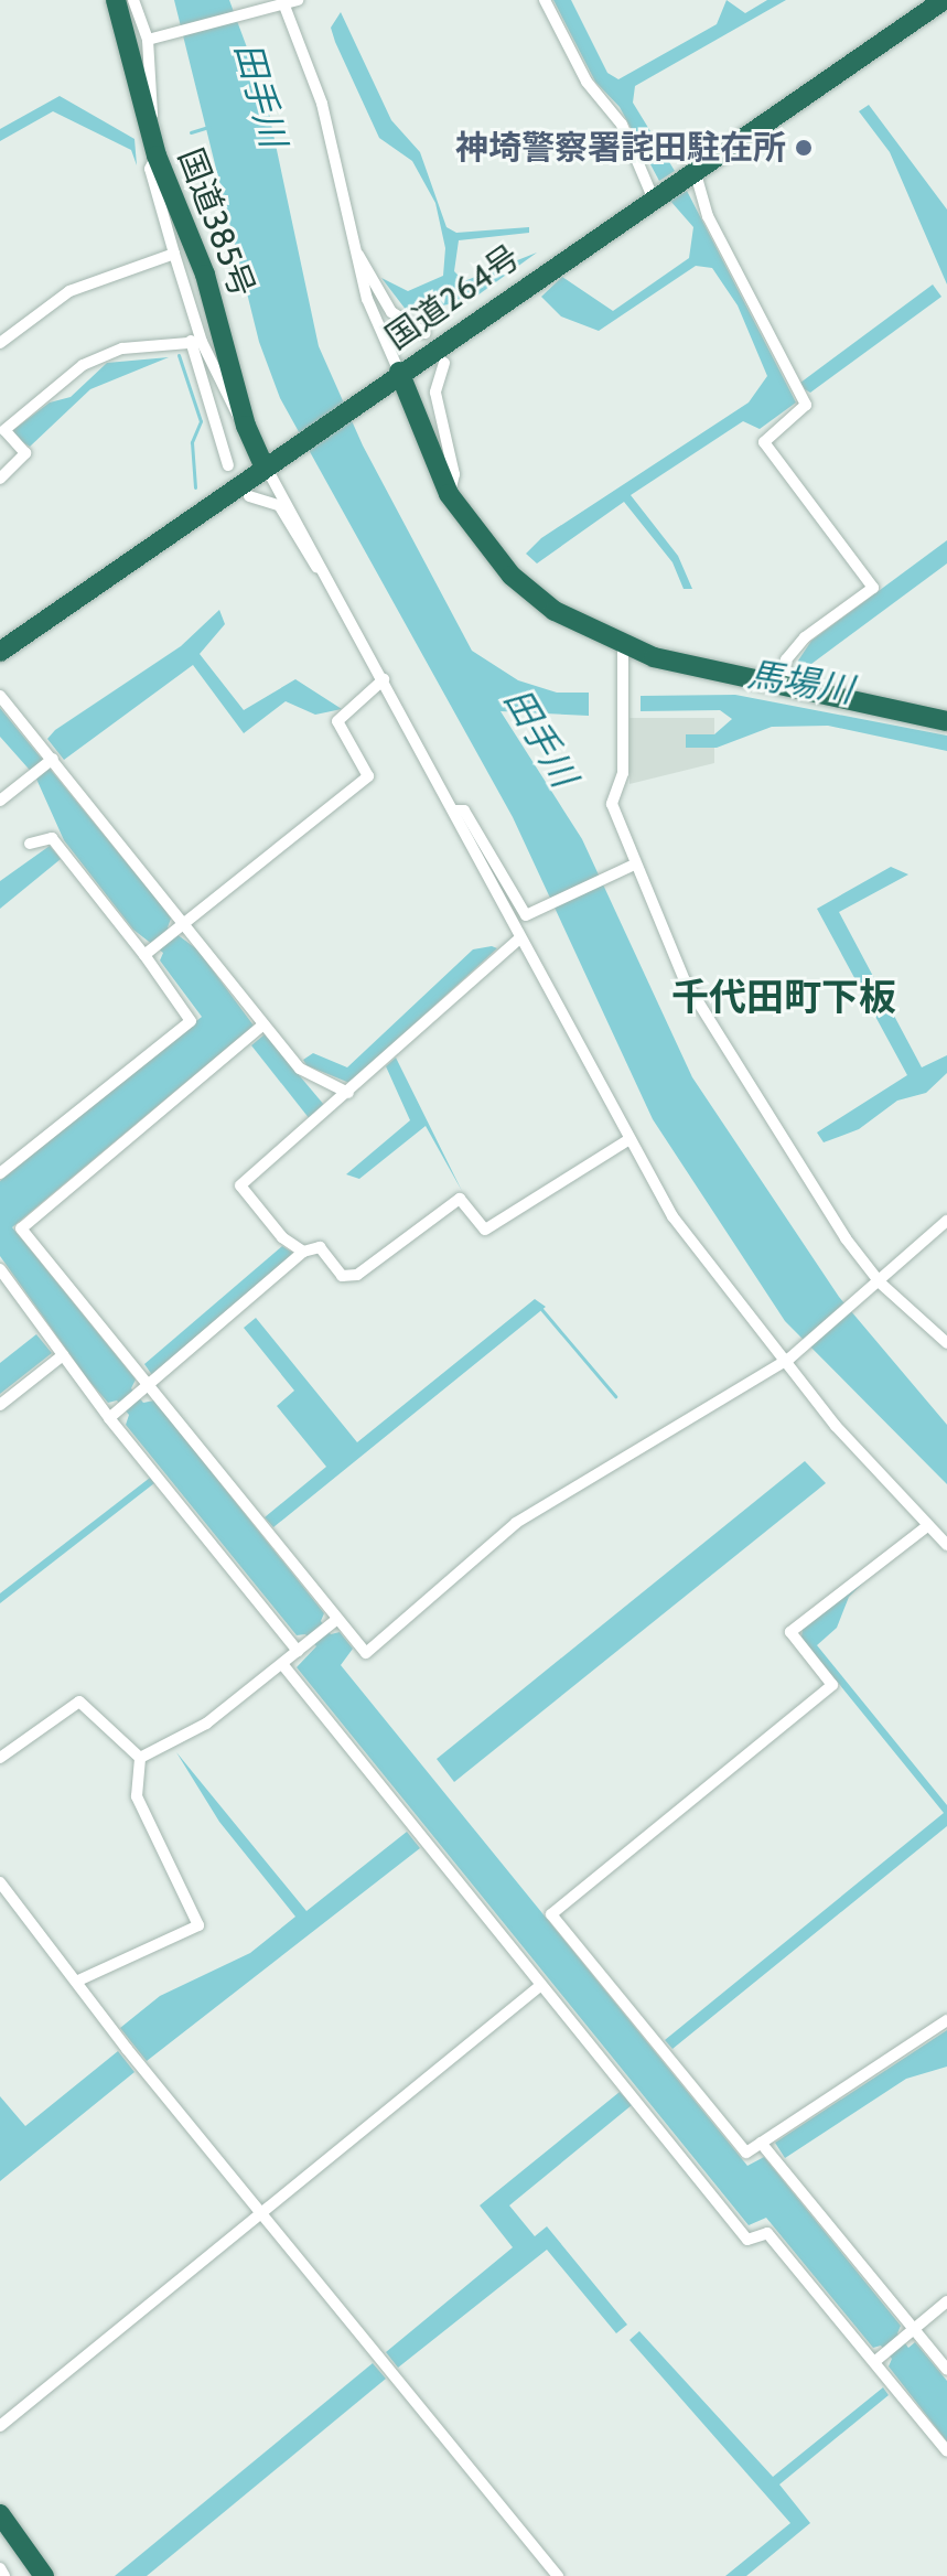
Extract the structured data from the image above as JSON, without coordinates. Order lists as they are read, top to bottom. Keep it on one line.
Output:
{"streets":{"highway":["国道385号","国道264号"]},"crossings":[["国道385号","国道264号"]],"districts":["千代田町下板"],"water":["田手川","馬場川"],"places":["神埼警察署詫田駐在所"]}
